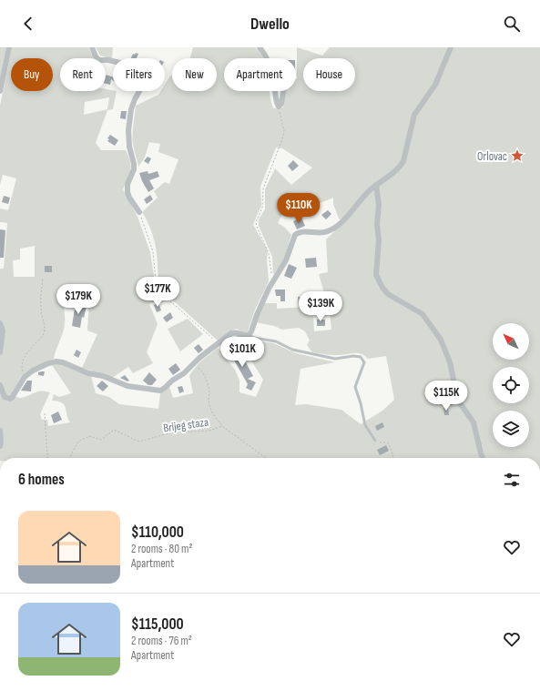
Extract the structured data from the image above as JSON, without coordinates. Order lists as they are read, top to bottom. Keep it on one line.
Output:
{"streets":{"path":["Brijeg staza"]},"places":{"place":["Orlovac"]},"north":"top left","page":{"header":"Dwello","chip":["Buy","Rent","Filters","New","Apartment","House"],"price":["$110K","$177K","$179K","$139K","$101K","$115K"],"heading":"6 homes","list":[{"name":"$110,000","note":"2 rooms · 80 m² · Apartment"},{"name":"$115,000","note":"2 rooms · 76 m² · Apartment"}]}}
